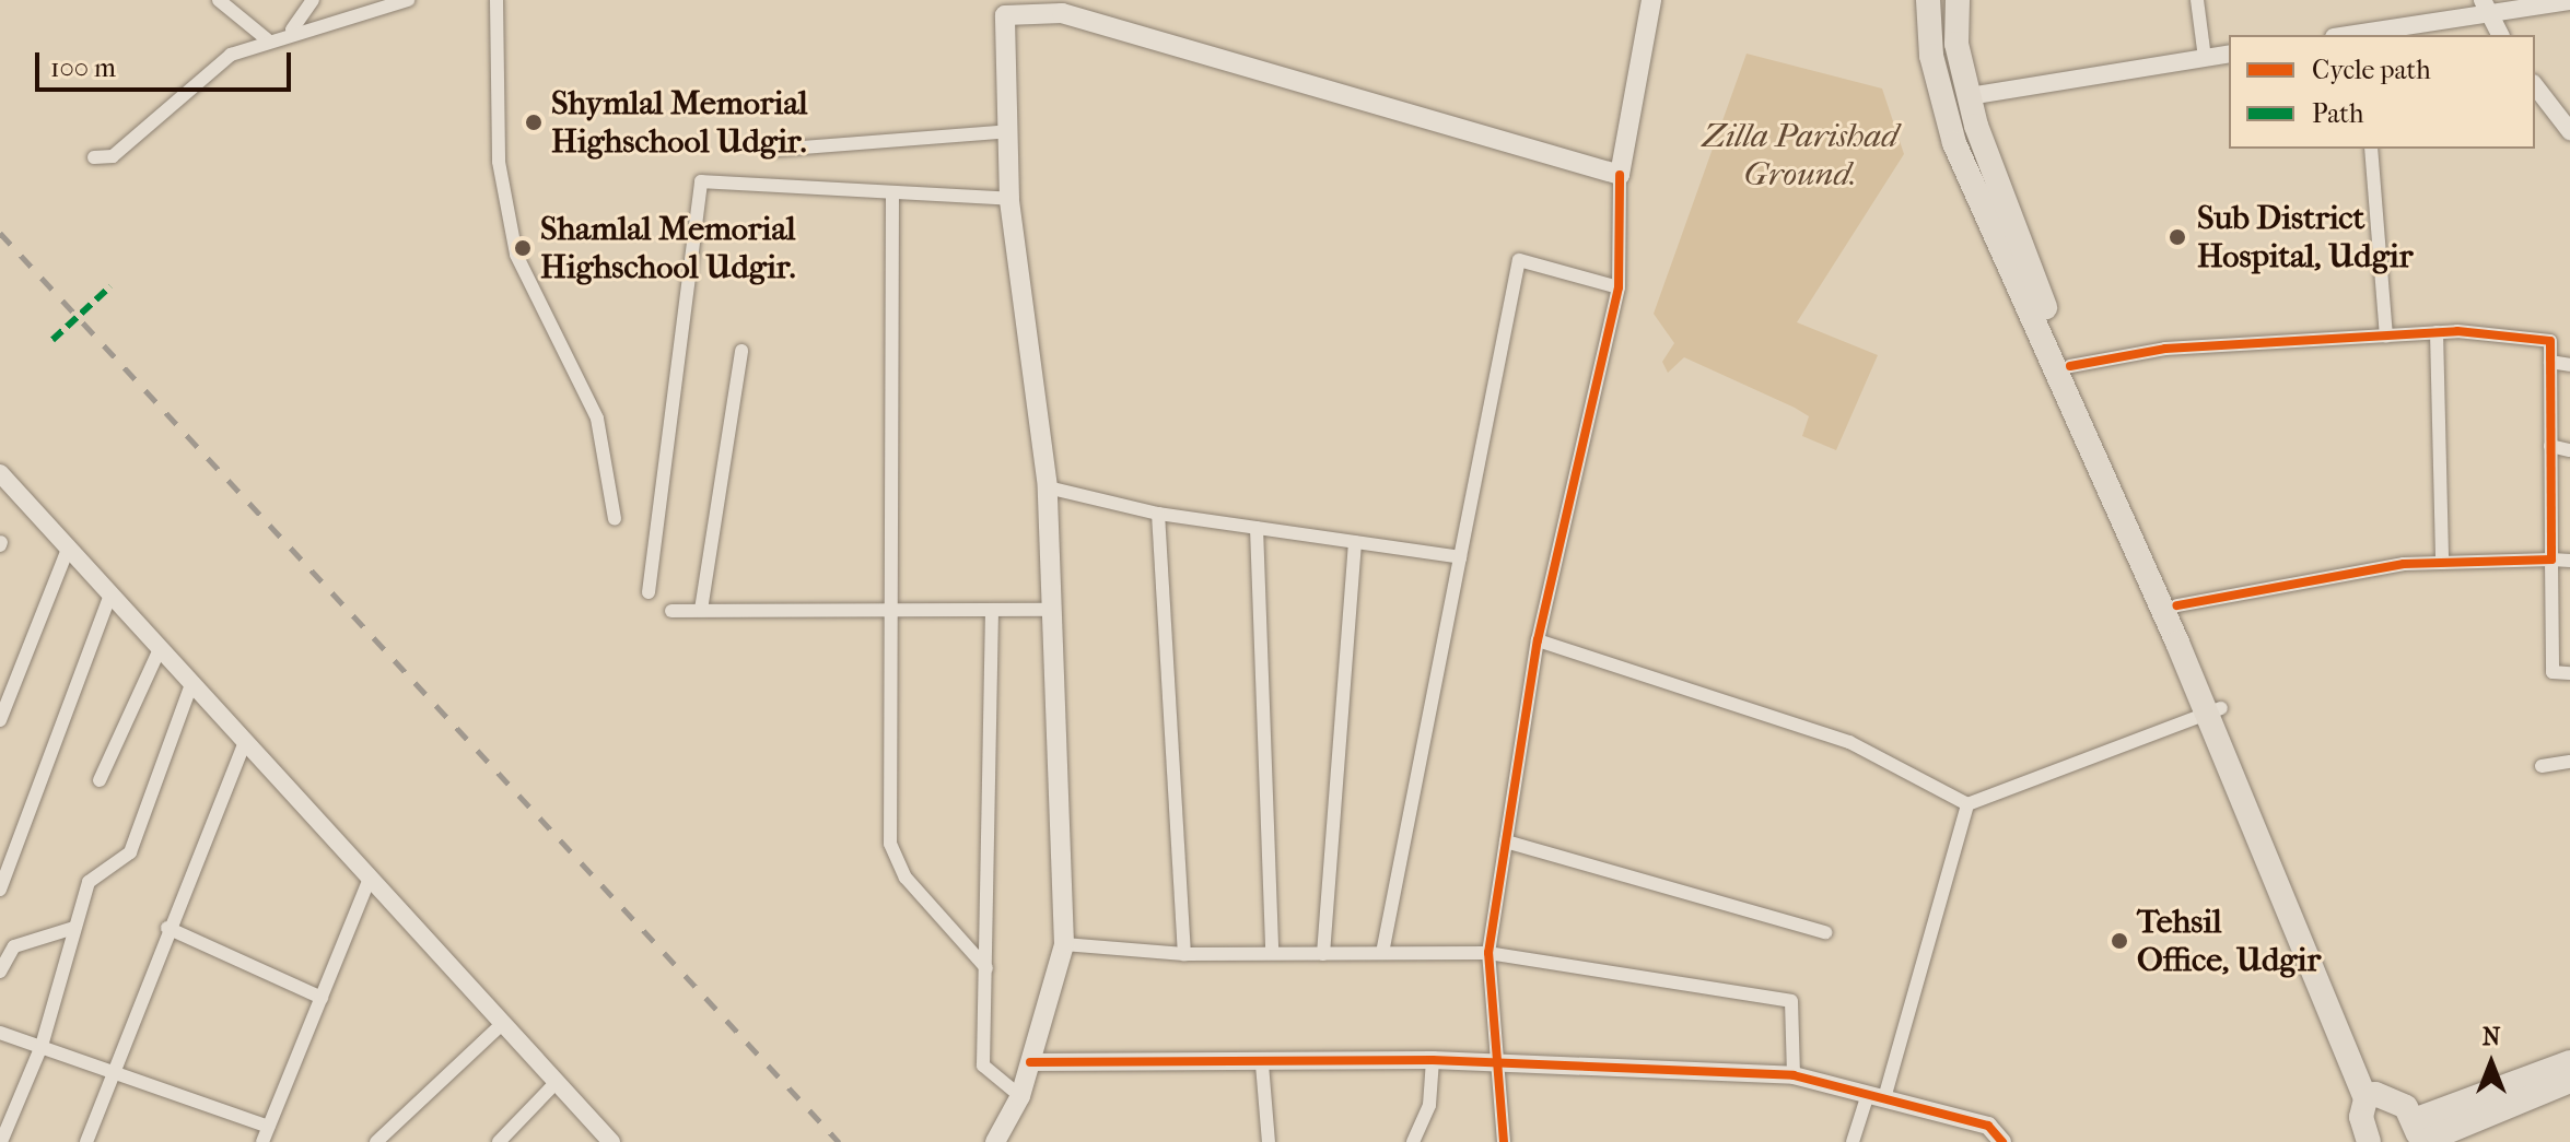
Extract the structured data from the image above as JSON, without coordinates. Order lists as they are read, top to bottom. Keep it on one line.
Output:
{"parks":["Zilla Parishad Ground."],"places":["Shymlal Memorial Highschool Udgir.","Sub District Hospital, Udgir","Shamlal Memorial Highschool Udgir.","Tehsil Office, Udgir"],"legend":["Cycle path","Path"],"scale_bar":"100 m","north":"top"}
